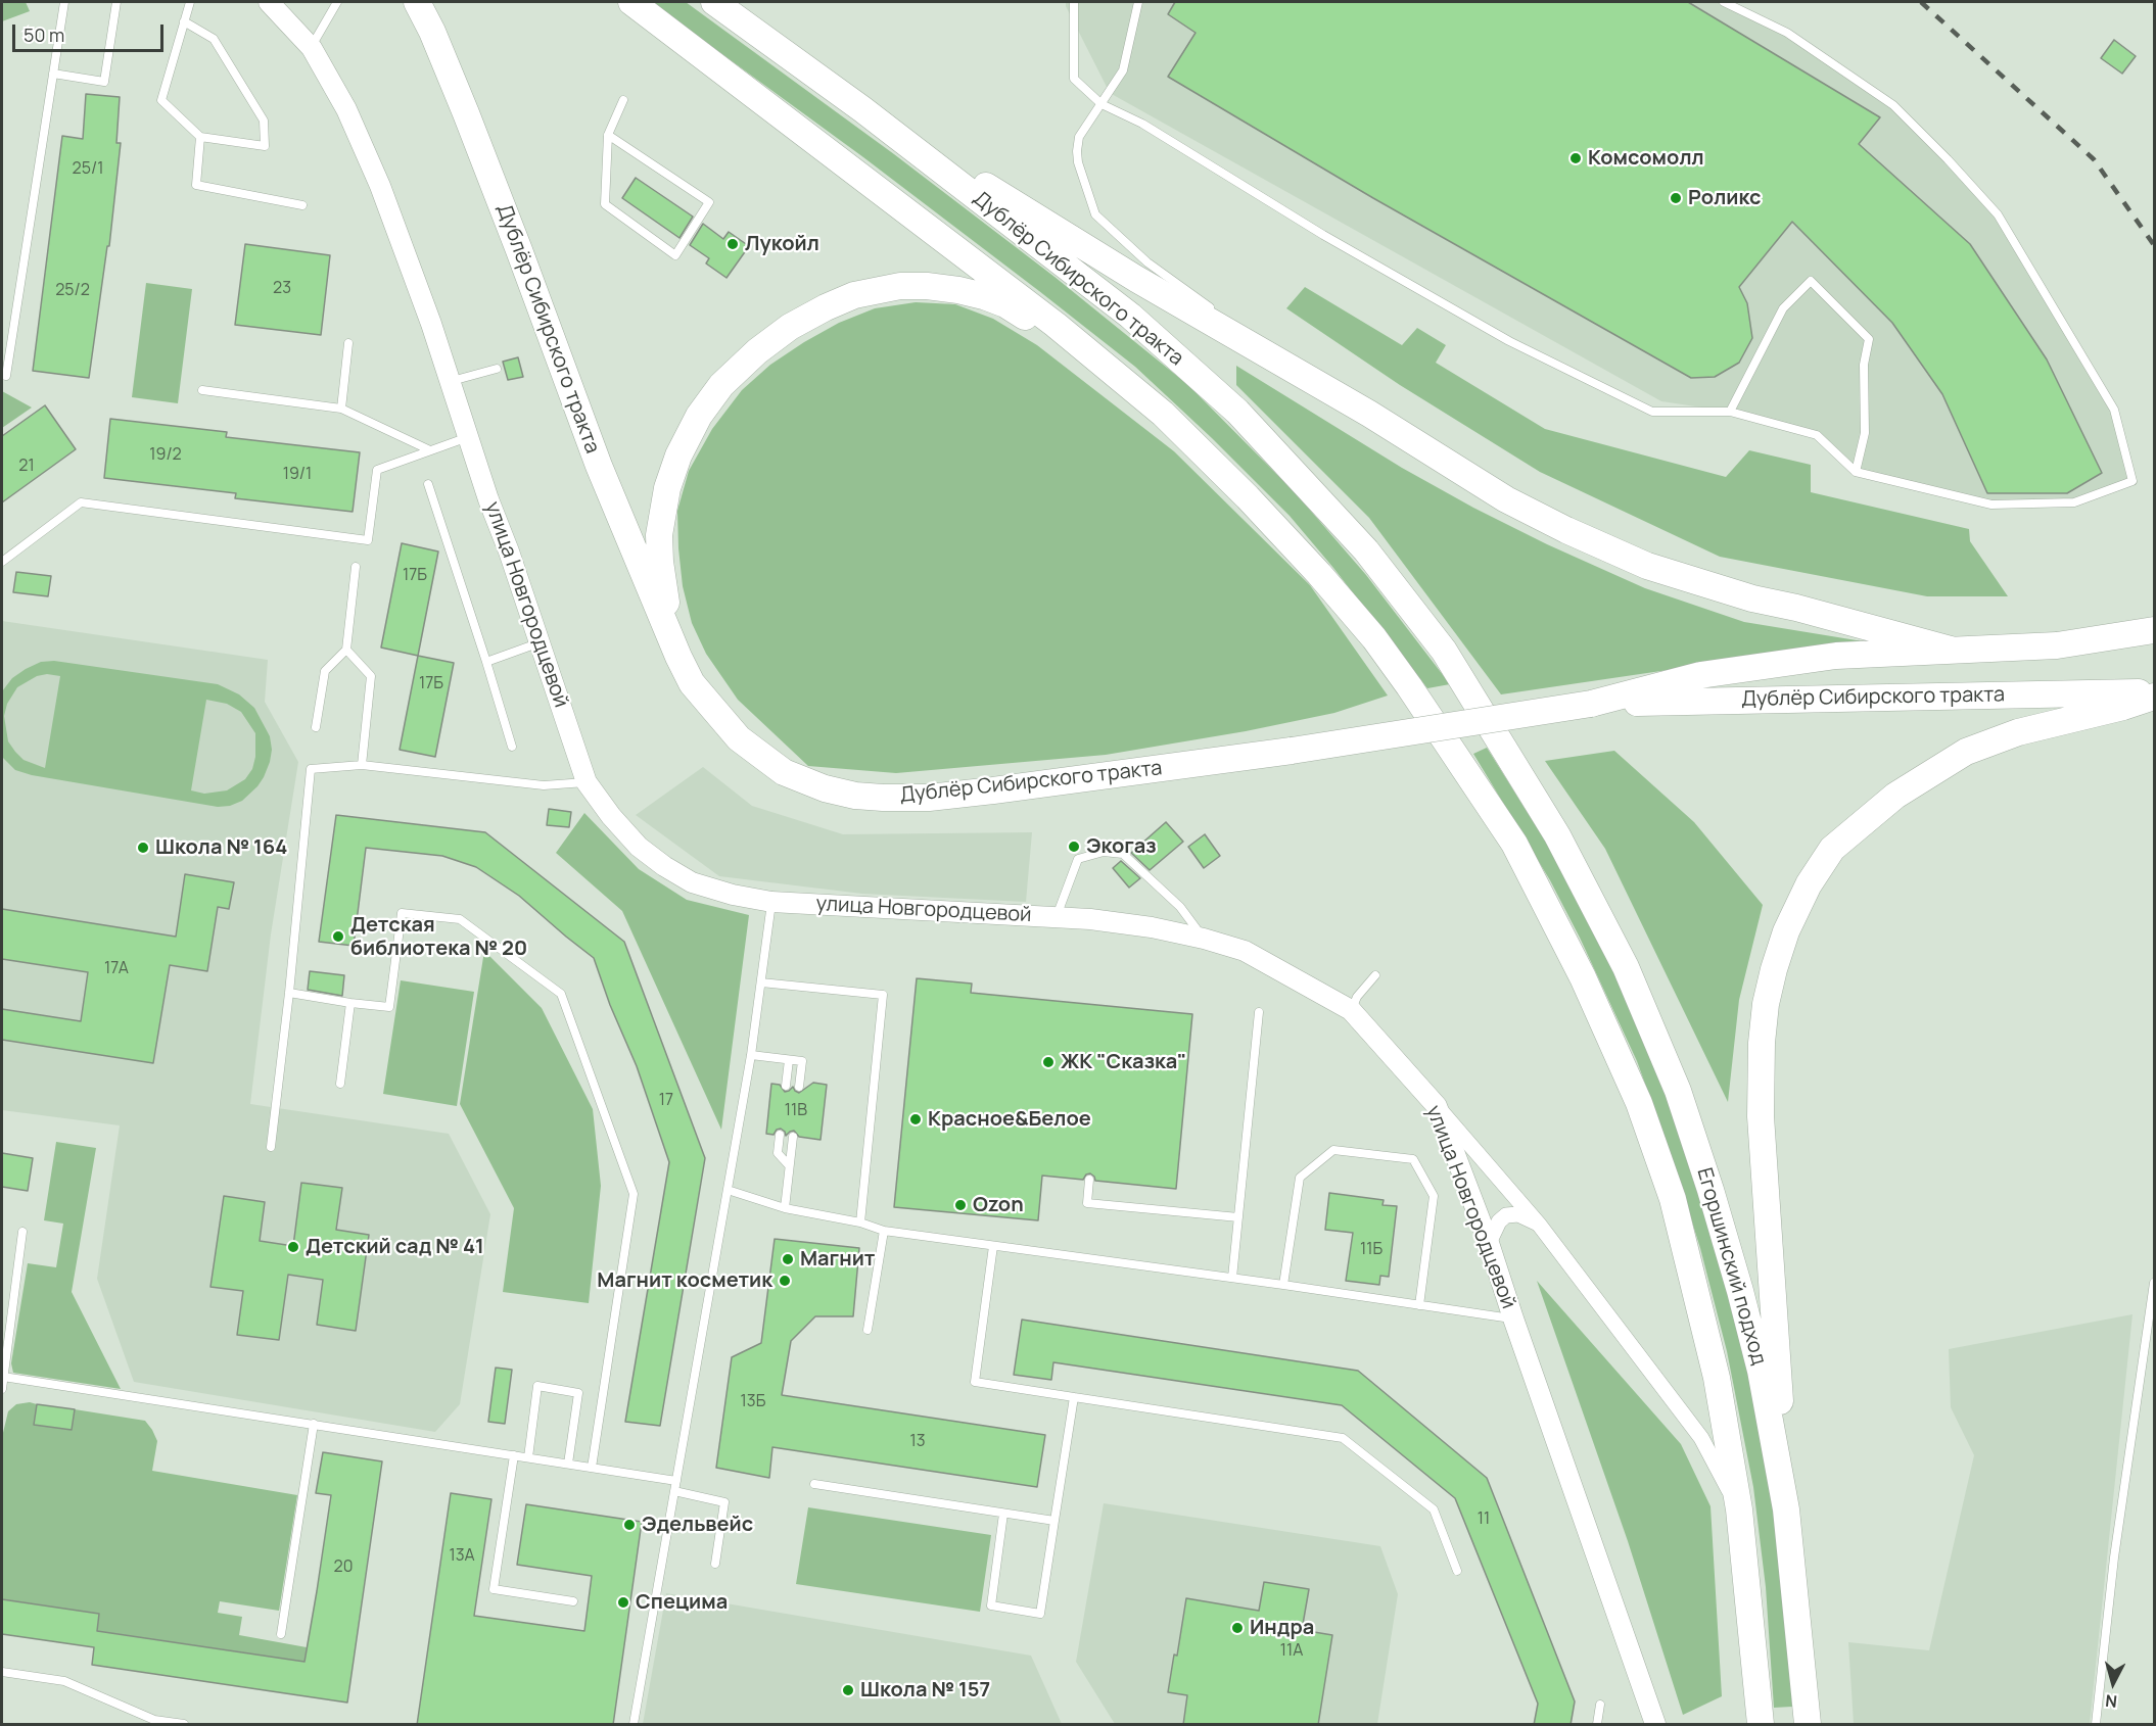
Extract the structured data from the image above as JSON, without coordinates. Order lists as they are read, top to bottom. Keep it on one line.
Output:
{"streets":{"main road":["Дублёр Сибирского тракта","Егоршинский подход"],"street":["улица Новгородцевой"]},"crossings":[["Дублёр Сибирского тракта","Егоршинский подход"]],"places":["Комсомолл","Роликс","Лукойл","Экогаз","Школа № 164","Детская библиотека № 20","ЖК \"Сказка\"","Красное&Белое","Ozon","Детский сад № 41","Магнит","Магнит косметик","Эдельвейс","Специма","Индра","Школа № 157"],"house_numbers":["25/1","23","25/2","19/2","21","19/1","17Б","17Б","17А","17","11В","11Б","13Б","13","11","13А","20","11А"],"scale_bar":"50 m","north":"bottom"}
